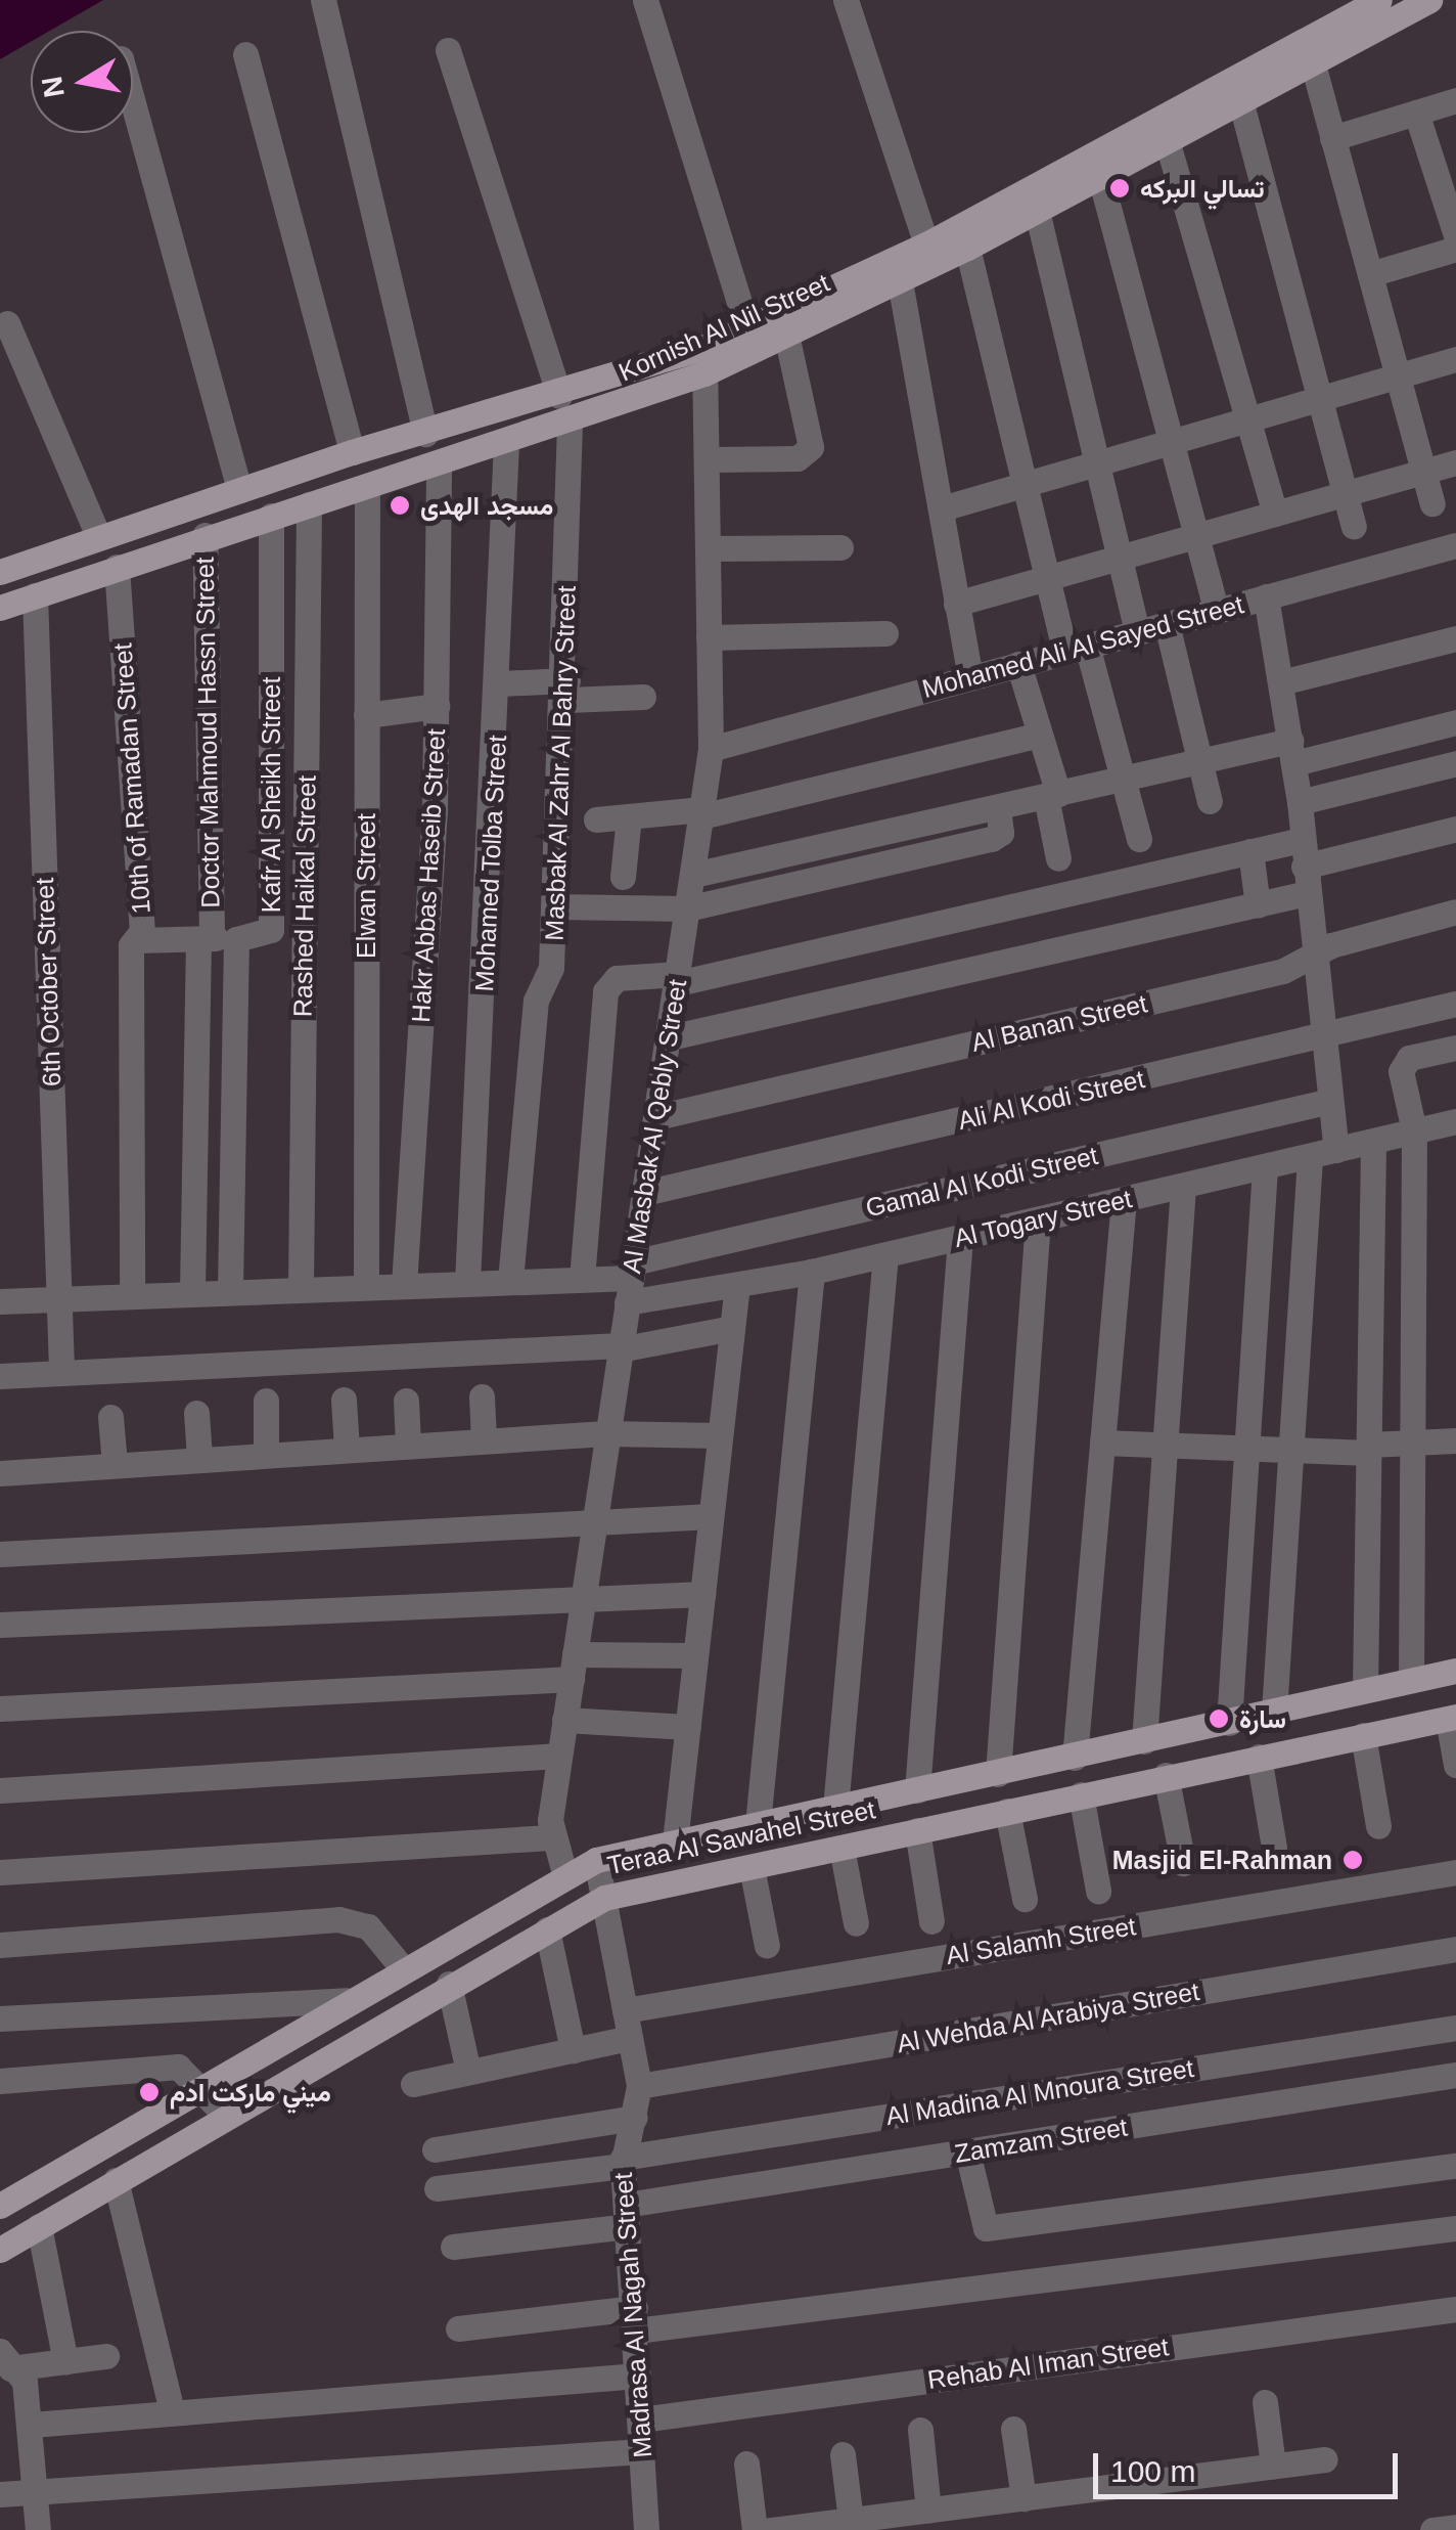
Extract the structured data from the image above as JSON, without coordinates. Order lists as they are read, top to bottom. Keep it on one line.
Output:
{"streets":{"main road":["Kornish Al Nil Street","Teraa Al Sawahel Street"],"street":["Mohamed Ali Al Sayed Street","Doctor Mahmoud Hassn Street","Masbak Al Zahr Al Bahry Street","10th of Ramadan Street","Kafr Al Sheikh Street","Mohamed Tolba Street","Hakr Abbas Haseib Street","Elwan Street","Rashed Haikal Street","6th October Street","Al Banan Street","Ali Al Kodi Street","Al Masbak Al Qebly Street","Gamal Al Kodi Street","Al Togary Street","Al Salamh Street","Al Wehda Al Arabiya Street","Al Madina Al Mnoura Street","Zamzam Street","Madrasa Al Nagah Street","Rehab Al Iman Street"]},"crossings":[["Kornish Al Nil Street","Doctor Mahmoud Hassn Street"],["Kornish Al Nil Street","Masbak Al Zahr Al Bahry Street"],["Kornish Al Nil Street","10th of Ramadan Street"],["Kornish Al Nil Street","Kafr Al Sheikh Street"],["Kornish Al Nil Street","Mohamed Tolba Street"],["Kornish Al Nil Street","Hakr Abbas Haseib Street"],["Kornish Al Nil Street","Elwan Street"],["Kornish Al Nil Street","Rashed Haikal Street"],["Kornish Al Nil Street","6th October Street"],["Kornish Al Nil Street","Al Masbak Al Qebly Street"],["Mohamed Ali Al Sayed Street","Al Masbak Al Qebly Street"],["Al Banan Street","Al Masbak Al Qebly Street"],["Ali Al Kodi Street","Al Masbak Al Qebly Street"],["Al Masbak Al Qebly Street","Gamal Al Kodi Street"],["Al Masbak Al Qebly Street","Al Togary Street"],["Al Masbak Al Qebly Street","Teraa Al Sawahel Street"],["Gamal Al Kodi Street","Al Togary Street"],["Teraa Al Sawahel Street","Madrasa Al Nagah Street"],["Al Salamh Street","Madrasa Al Nagah Street"],["Al Wehda Al Arabiya Street","Madrasa Al Nagah Street"],["Al Madina Al Mnoura Street","Madrasa Al Nagah Street"],["Zamzam Street","Madrasa Al Nagah Street"],["Madrasa Al Nagah Street","Rehab Al Iman Street"]],"places":["تسالي البركه","مسجد الهدى","سارة","Masjid El-Rahman","ميني ماركت ادم"],"scale_bar":"100 m","north":"left"}
